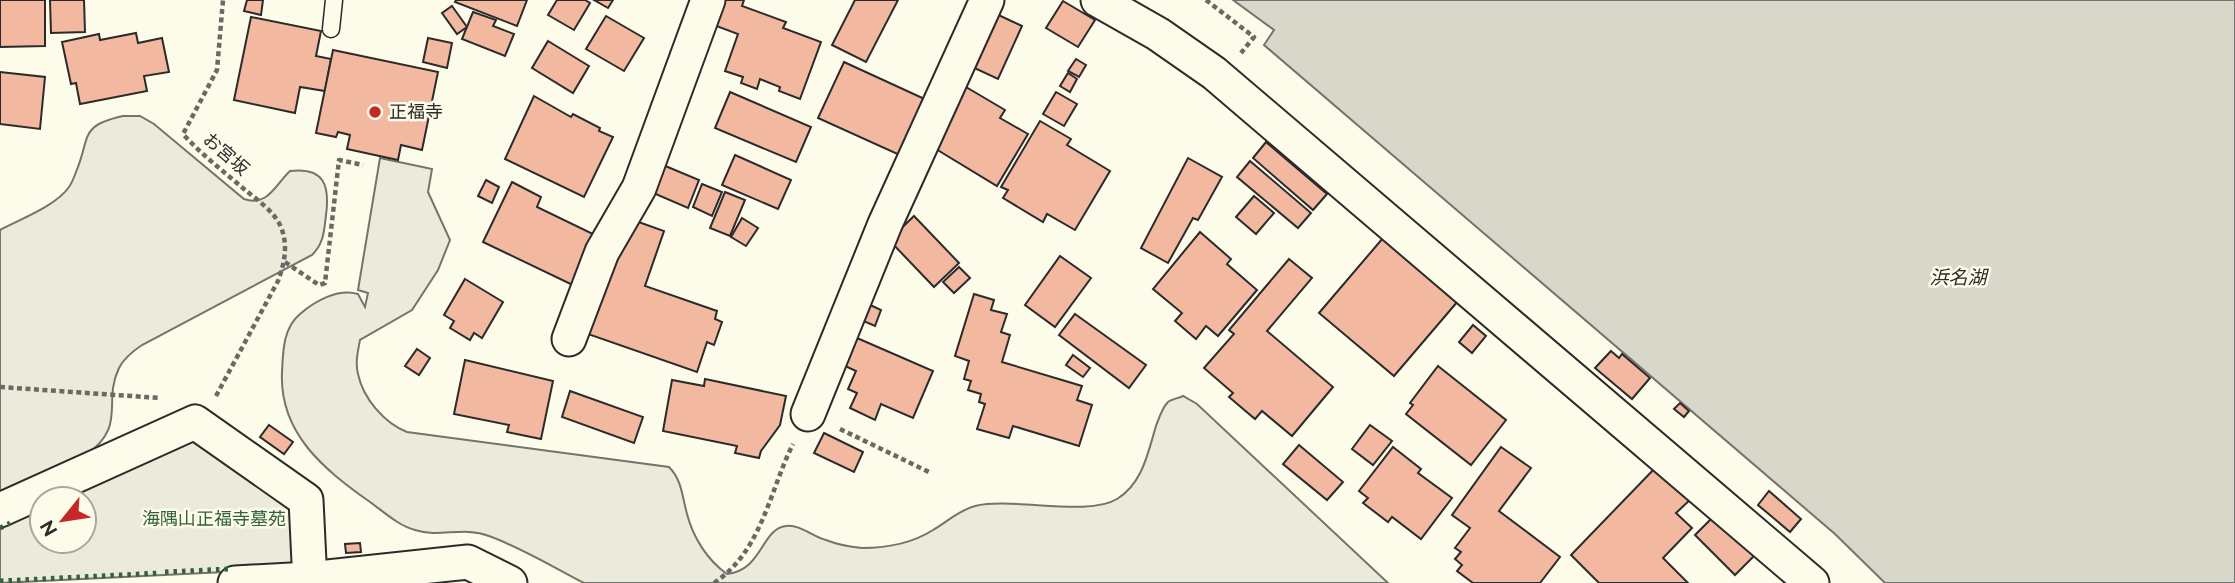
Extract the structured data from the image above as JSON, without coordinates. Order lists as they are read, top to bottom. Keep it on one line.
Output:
{"streets":{"path":["お宮坂"]},"water":["浜名湖"],"parks":["海隅山正福寺墓苑"],"places":["正福寺"],"north":"bottom left"}
